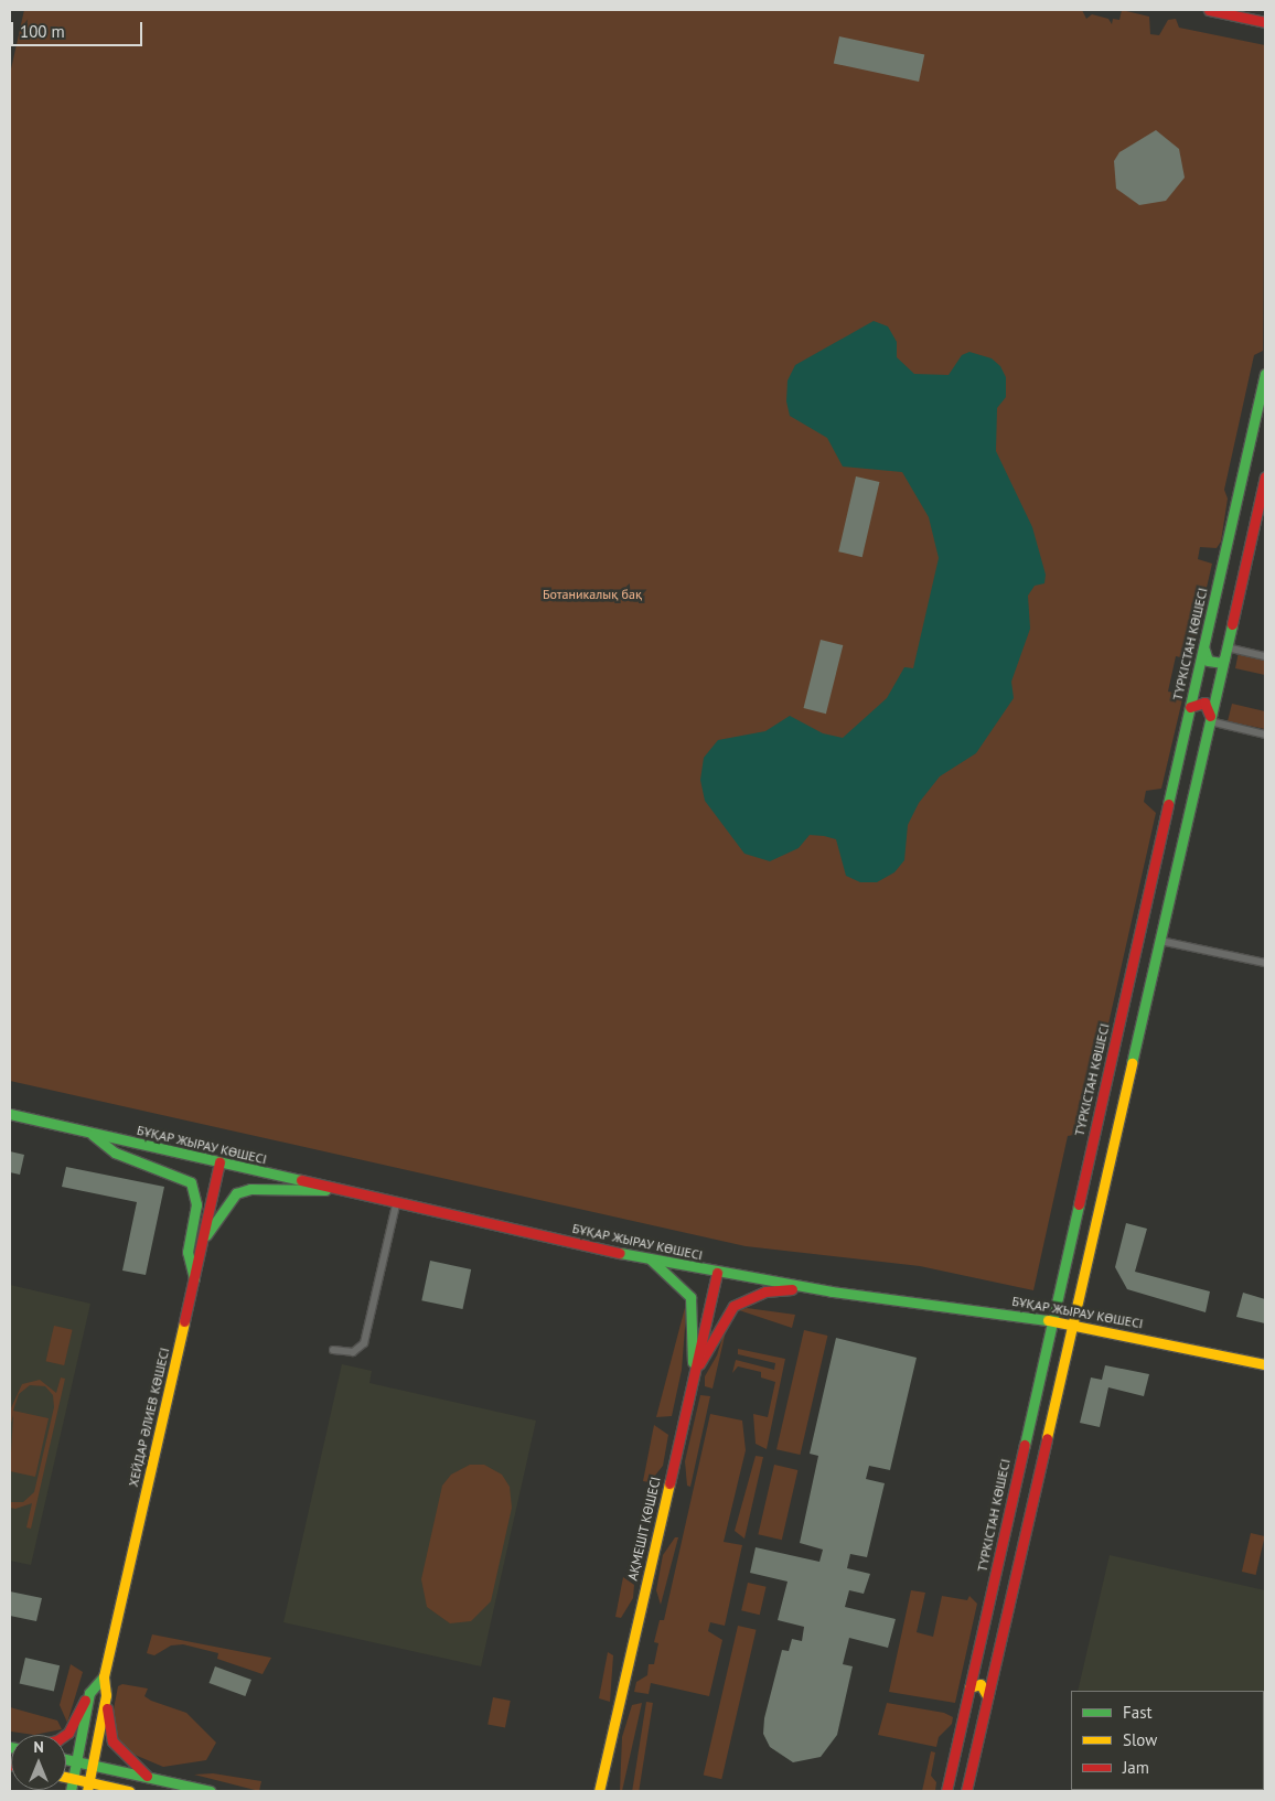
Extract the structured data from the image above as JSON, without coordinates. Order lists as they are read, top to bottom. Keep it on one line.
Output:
{"streets":{"main road":["ТҮРКІСТАН КӨШЕСІ","БҰҚАР ЖЫРАУ КӨШЕСІ","ХЕЙДАР ӘЛИЕВ КӨШЕСІ","АҚМЕШІТ КӨШЕСІ"]},"crossings":[["ТҮРКІСТАН КӨШЕСІ","БҰҚАР ЖЫРАУ КӨШЕСІ"],["БҰҚАР ЖЫРАУ КӨШЕСІ","ХЕЙДАР ӘЛИЕВ КӨШЕСІ"],["БҰҚАР ЖЫРАУ КӨШЕСІ","АҚМЕШІТ КӨШЕСІ"]],"parks":["Ботаникалық бақ"],"legend":["Fast","Slow","Jam"],"scale_bar":"100 m","north":"top"}
